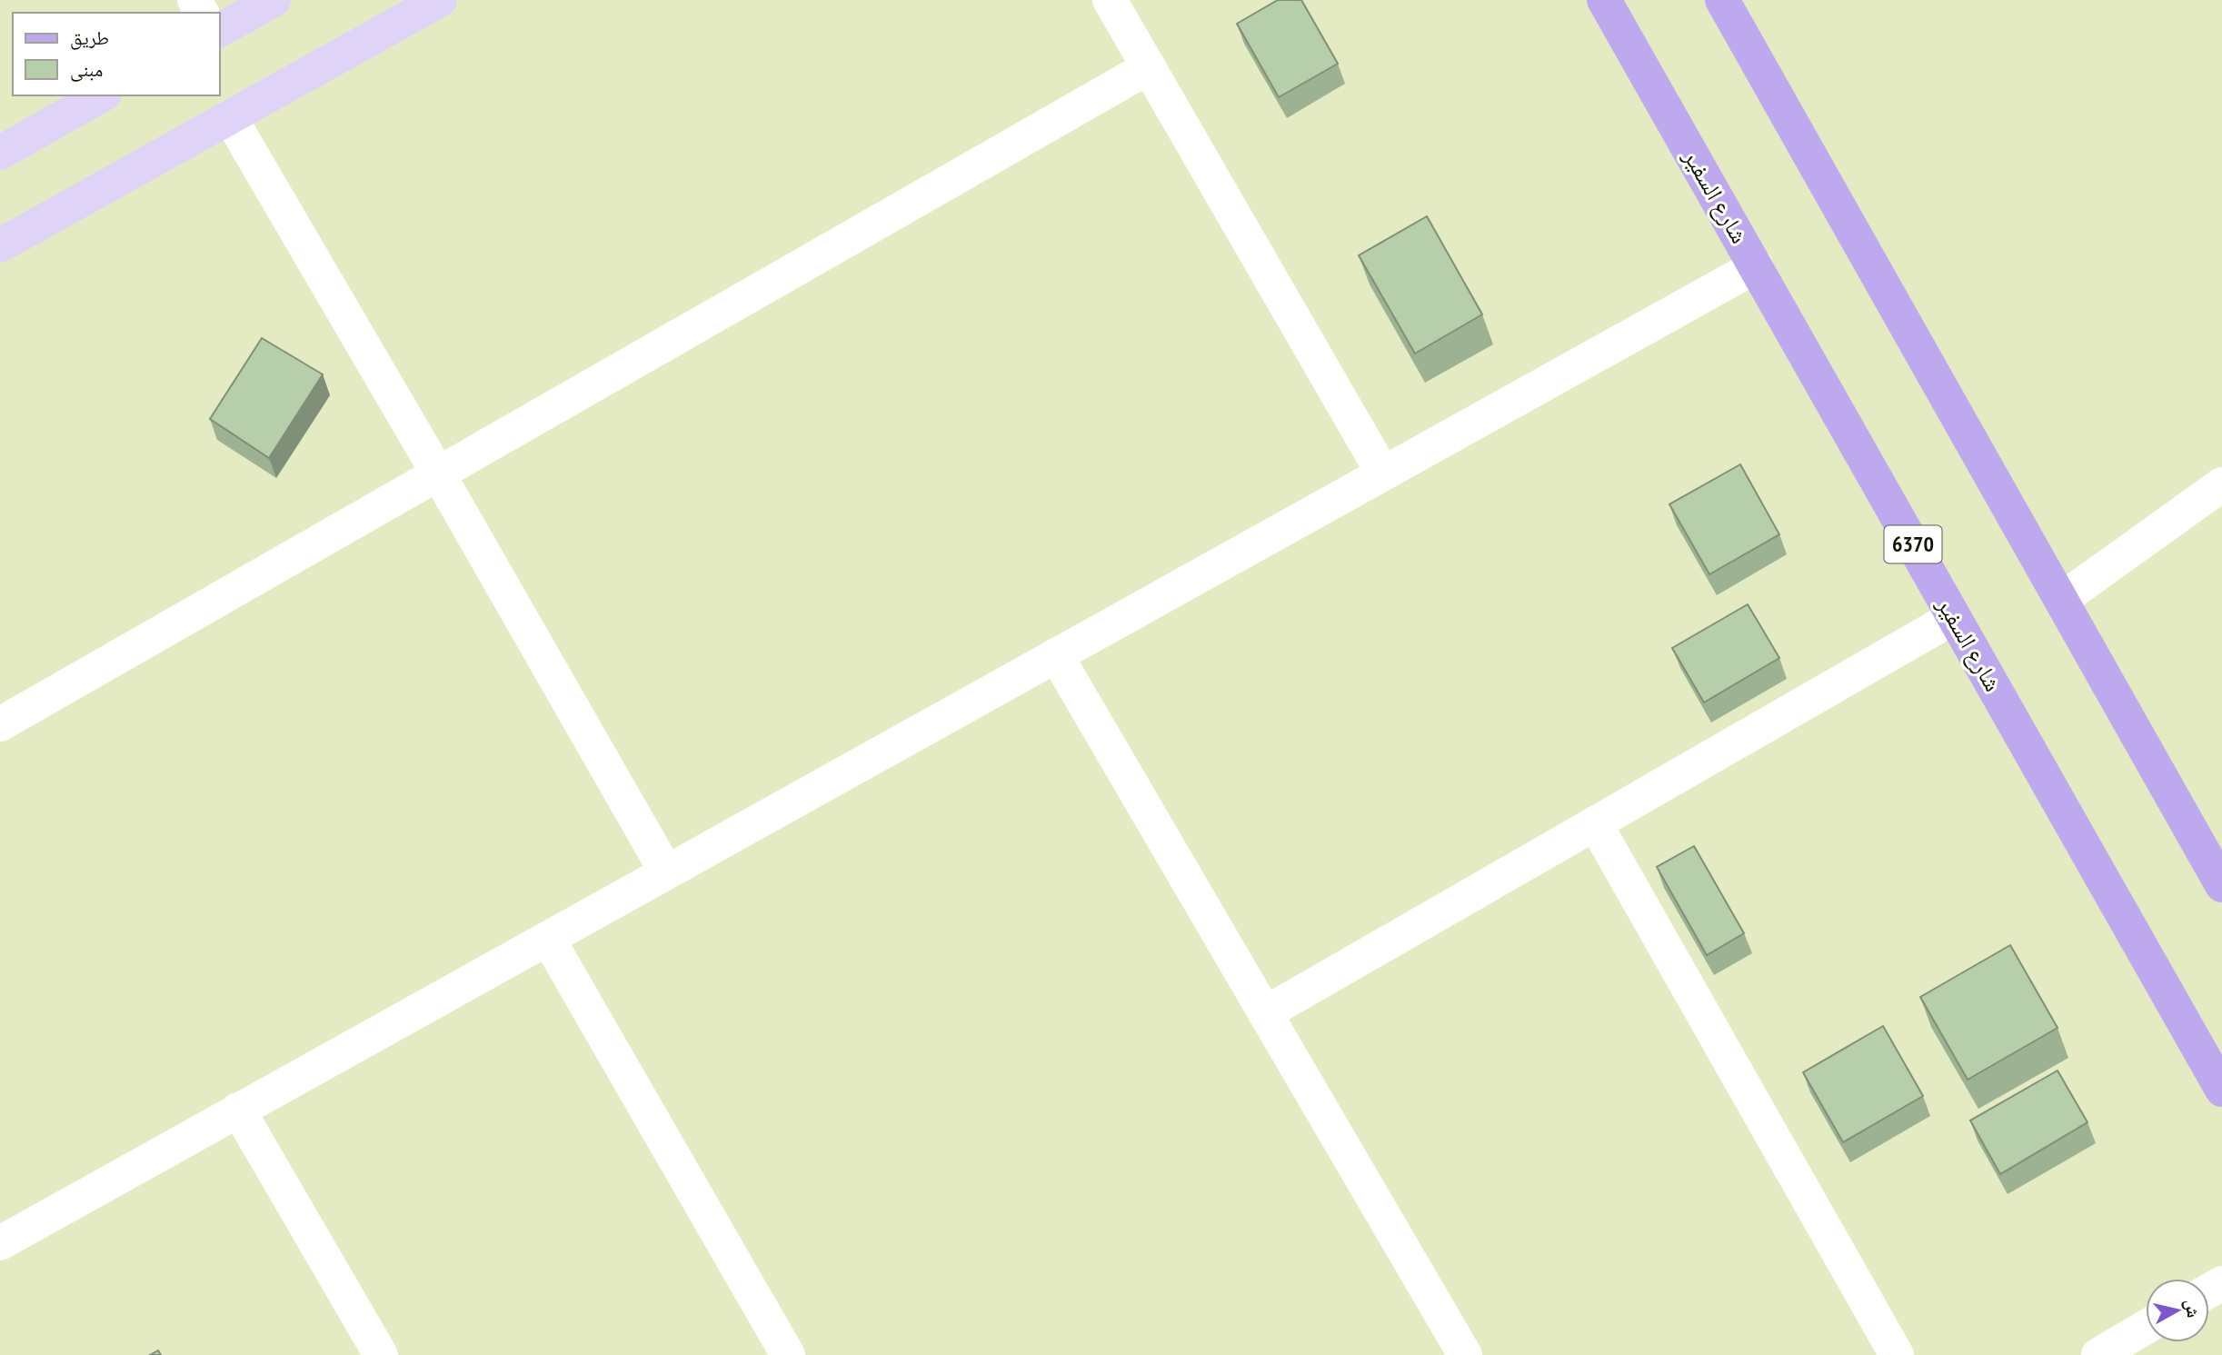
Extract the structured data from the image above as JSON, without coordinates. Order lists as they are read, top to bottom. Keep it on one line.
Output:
{"streets":{"main road":["شارع السفير","6370"]},"legend":["طريق","مبنى"],"north":"right"}
